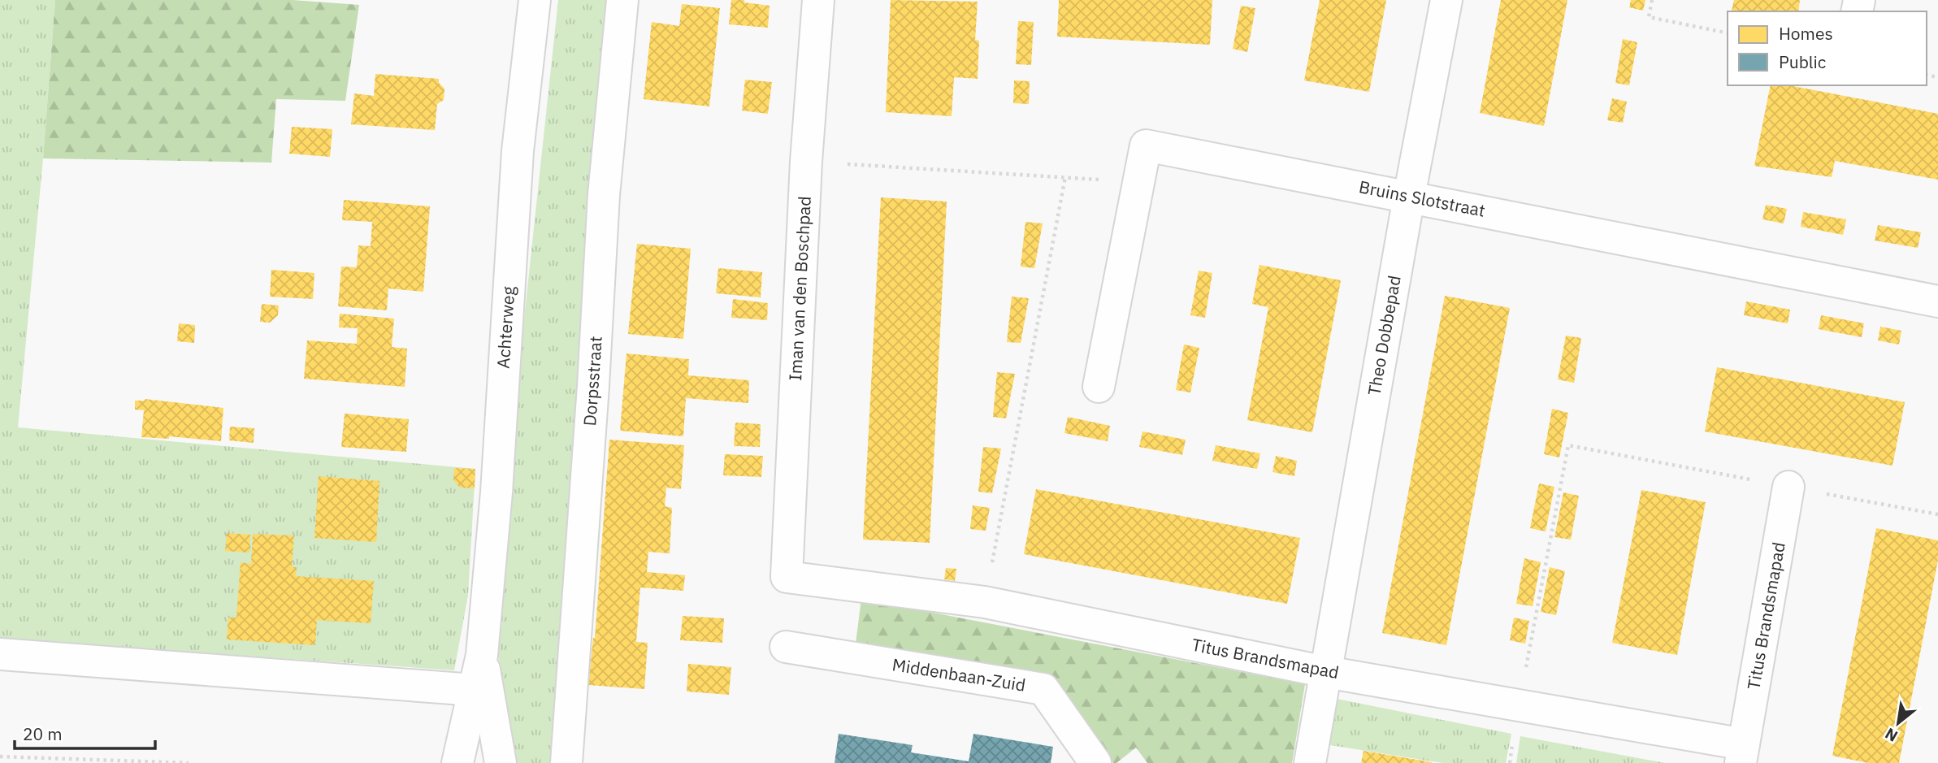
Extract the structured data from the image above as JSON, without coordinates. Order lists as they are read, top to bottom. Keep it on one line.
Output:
{"streets":{"street":["Bruins Slotstraat","Iman van den Boschpad","Achterweg","Theo Dobbepad","Dorpsstraat","Titus Brandsmapad","Middenbaan-Zuid"]},"crossings":[["Bruins Slotstraat","Theo Dobbepad"],["Iman van den Boschpad","Titus Brandsmapad"],["Theo Dobbepad","Titus Brandsmapad"]],"legend":["Homes","Public"],"scale_bar":"20 m","north":"bottom left"}
